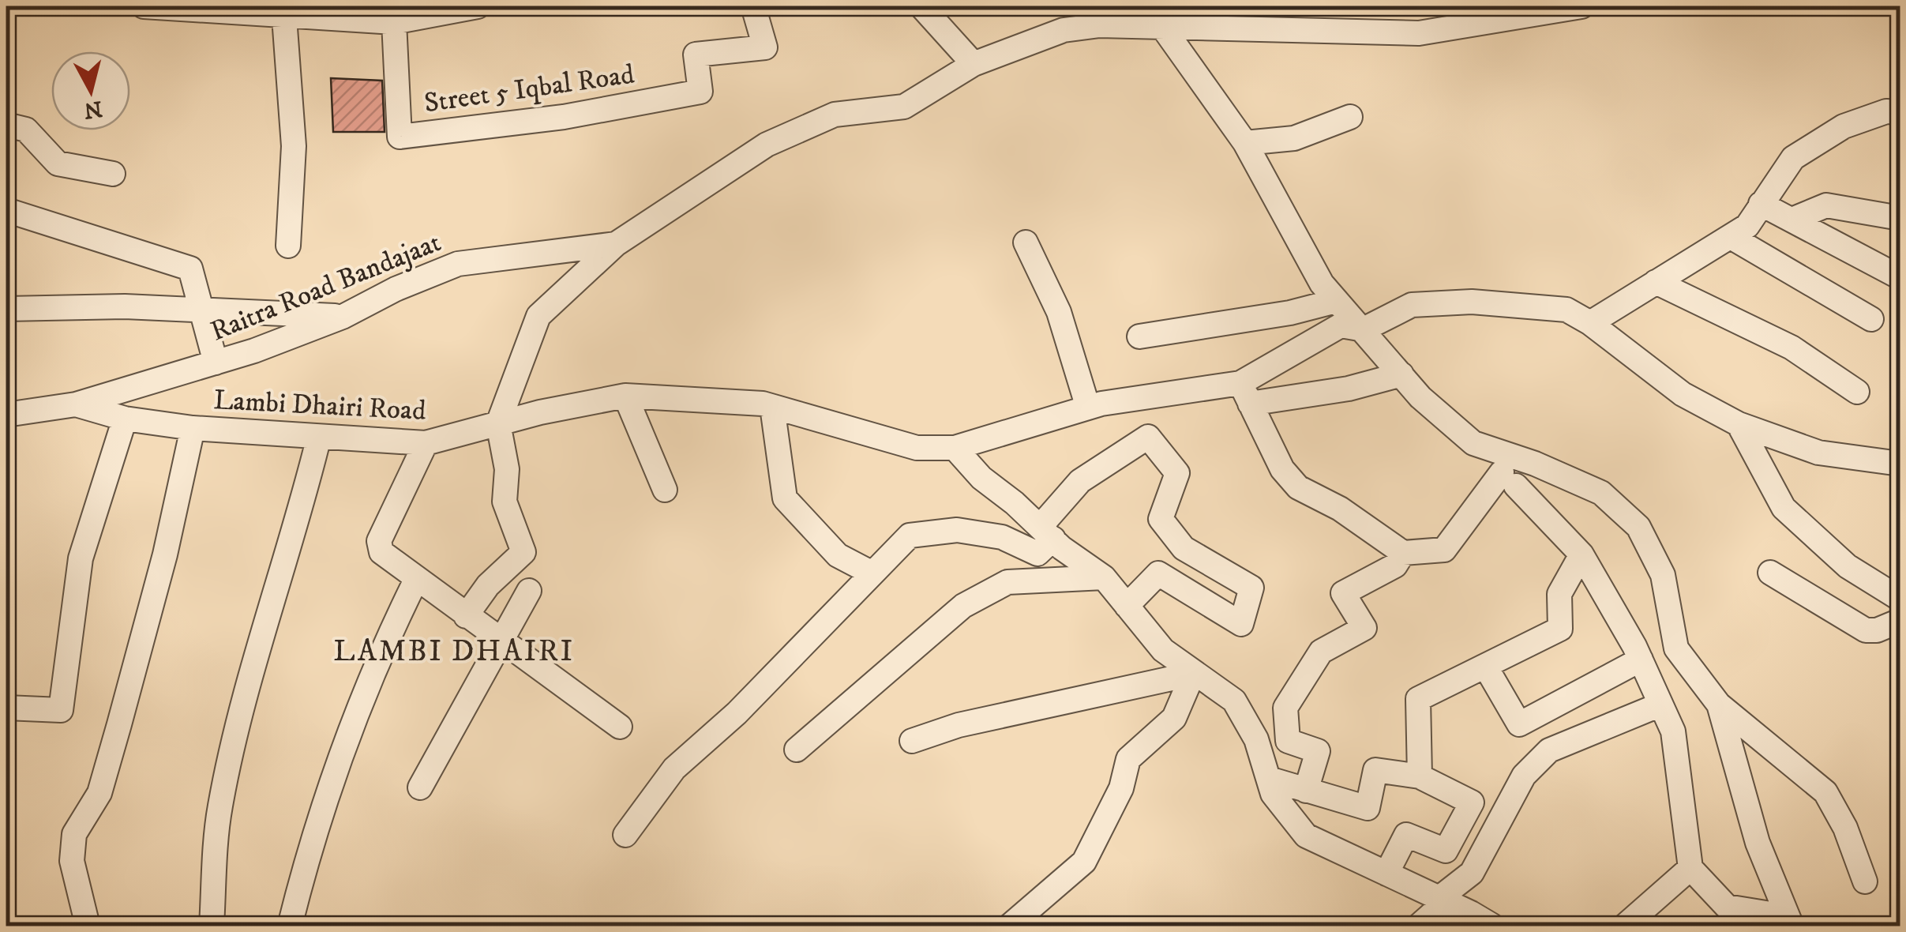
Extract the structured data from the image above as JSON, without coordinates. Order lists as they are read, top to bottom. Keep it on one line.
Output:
{"streets":{"street":["Street 5 Iqbal Road","Raitra Road Bandajaat","Lambi Dhairi Road"]},"crossings":[["Raitra Road Bandajaat","Lambi Dhairi Road"]],"districts":["LAMBI DHAIRI"],"north":"bottom"}
